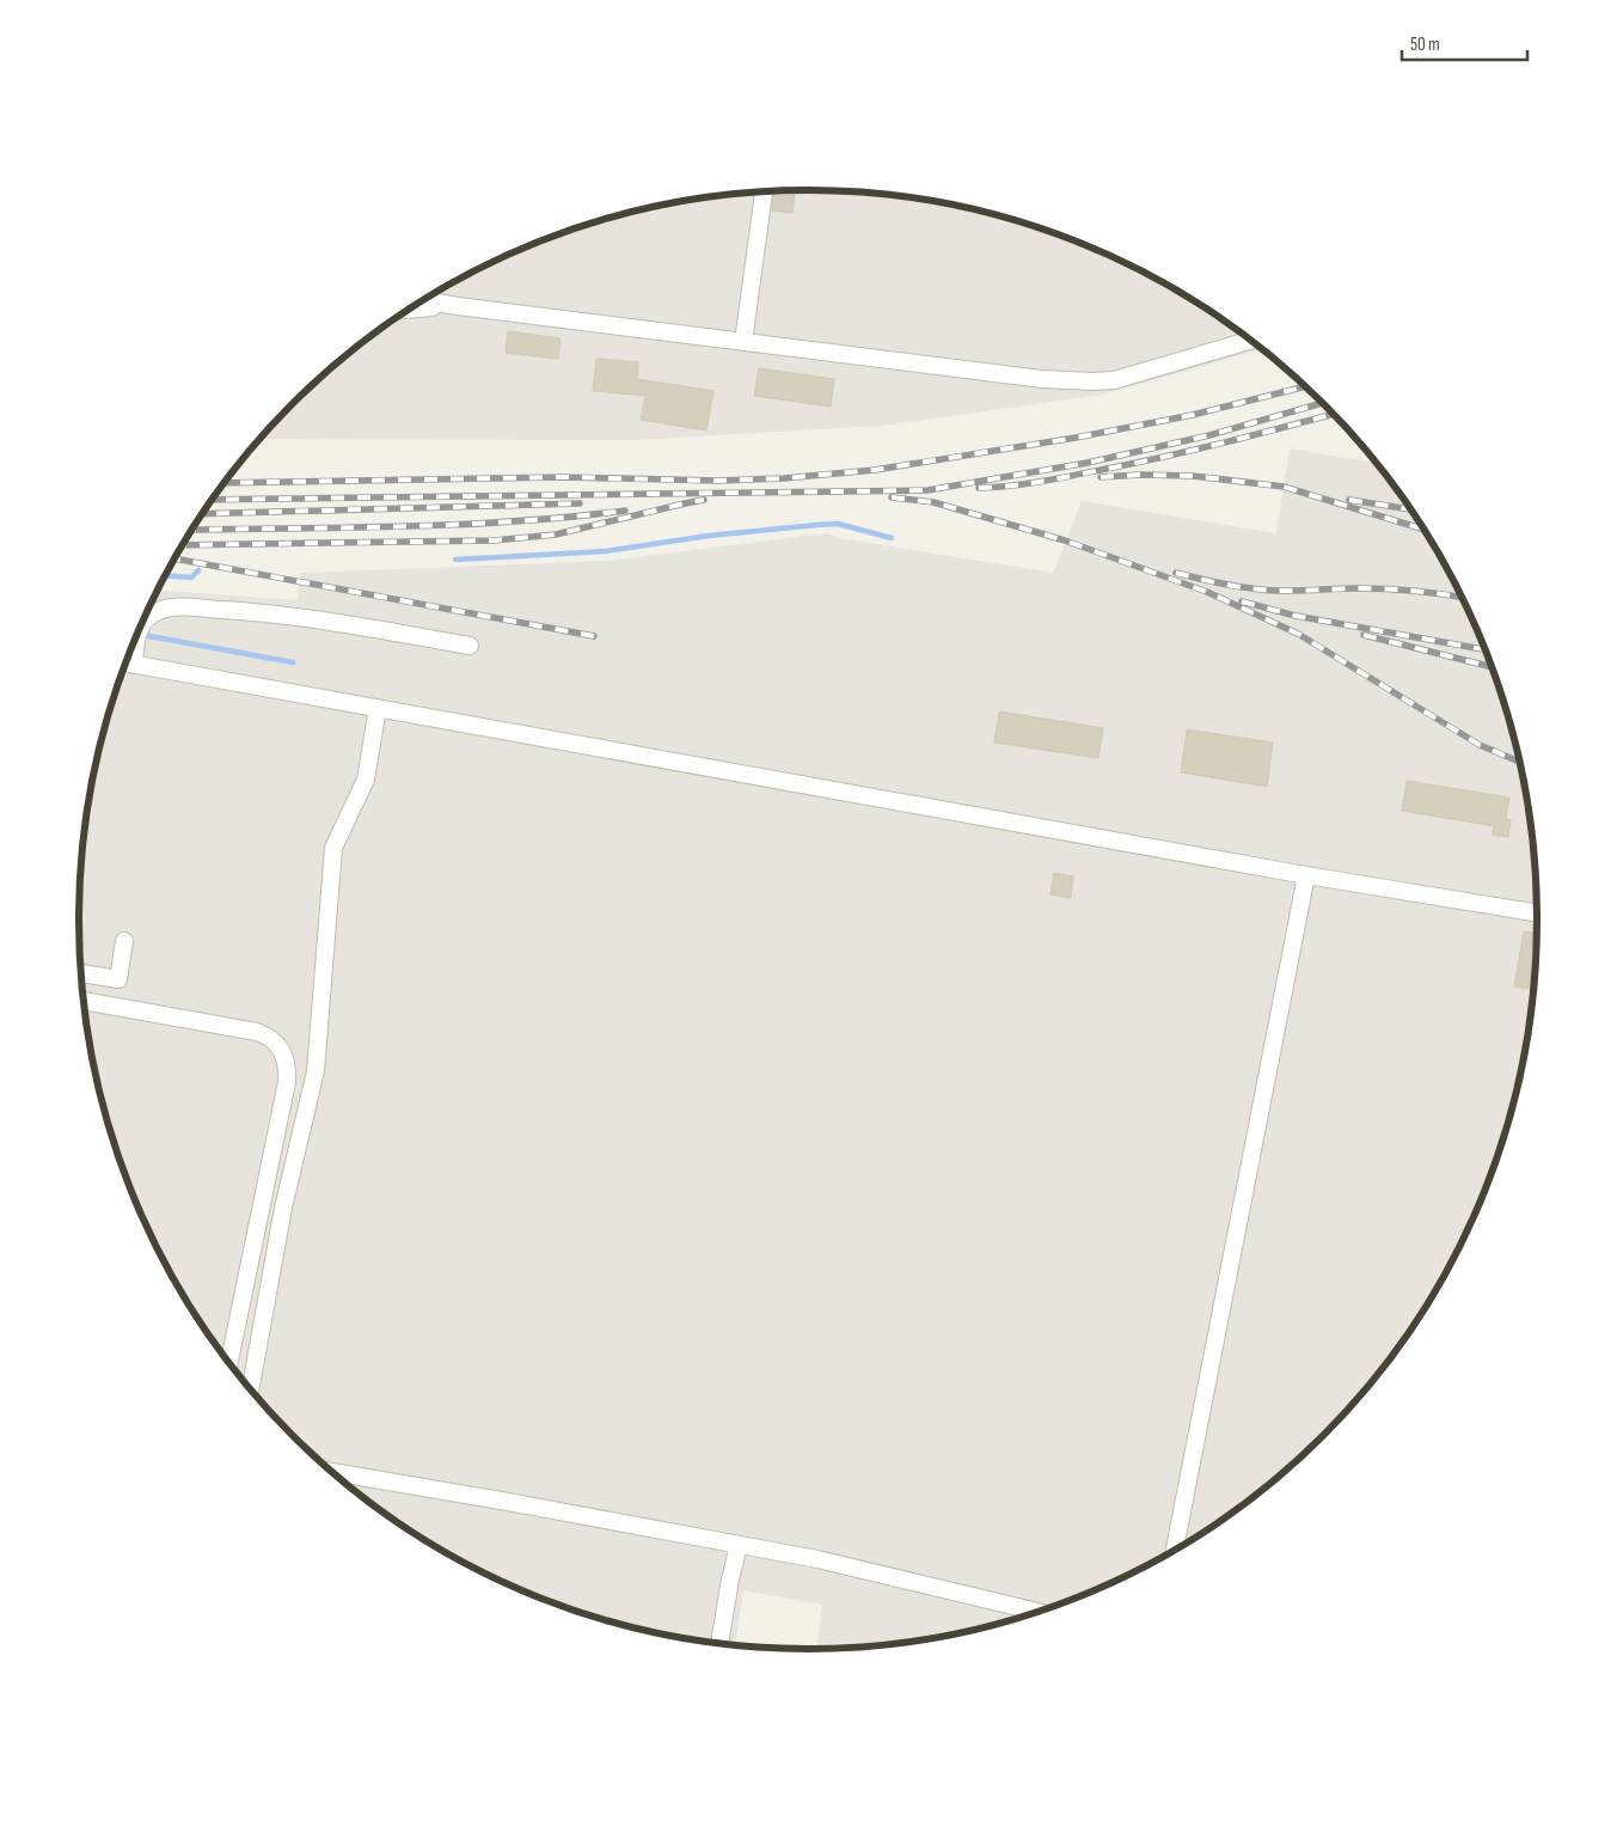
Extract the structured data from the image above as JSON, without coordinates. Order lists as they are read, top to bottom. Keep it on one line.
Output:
{"scale_bar":"50 m"}
